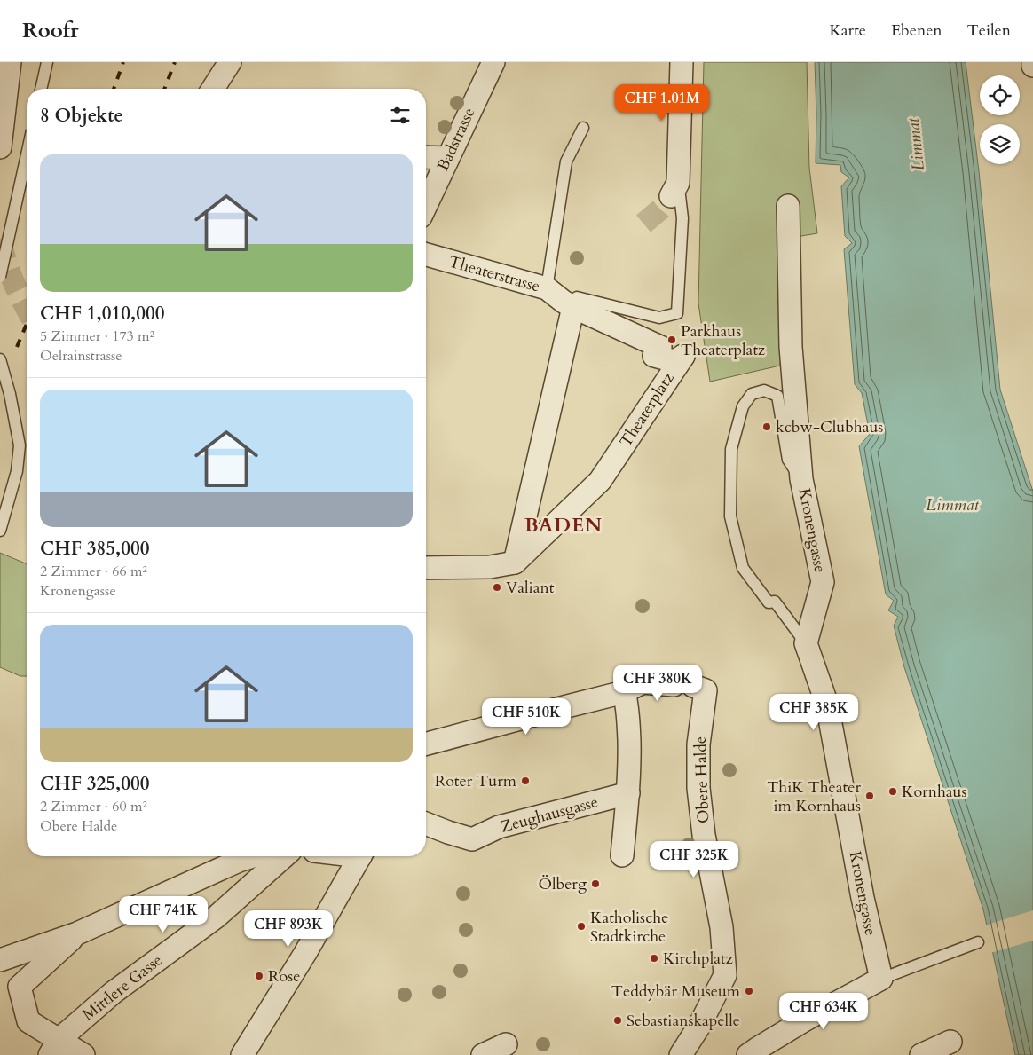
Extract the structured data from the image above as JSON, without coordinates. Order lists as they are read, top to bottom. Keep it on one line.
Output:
{"streets":{"street":["Badstrasse","Theaterstrasse","Theaterplatz","Kronengasse","Obere Halde","Zeughausgasse","Mittlere Gasse"]},"crossings":[["Theaterstrasse","Theaterplatz"]],"districts":["BADEN"],"water":["Limmat"],"places":["Parkhaus Theaterplatz","kcbw-Clubhaus","Valiant","Roter Turm","Kornhaus","ThiK Theater im Kornhaus","Ölberg","Katholische Stadtkirche","Kirchplatz","Rose","Teddybär Museum","Sebastianskapelle"],"page":{"header":"Roofr","nav":["Karte","Ebenen","Teilen"],"price":["CHF 1.01M","CHF 380K","CHF 385K","CHF 510K","CHF 325K","CHF 741K","CHF 893K","CHF 634K"],"heading":"8 Objekte","list":[{"name":"CHF 1,010,000","note":"5 Zimmer · 173 m² · Oelrainstrasse"},{"name":"CHF 385,000","note":"2 Zimmer · 66 m² · Kronengasse"},{"name":"CHF 325,000","note":"2 Zimmer · 60 m² · Obere Halde"}]}}
